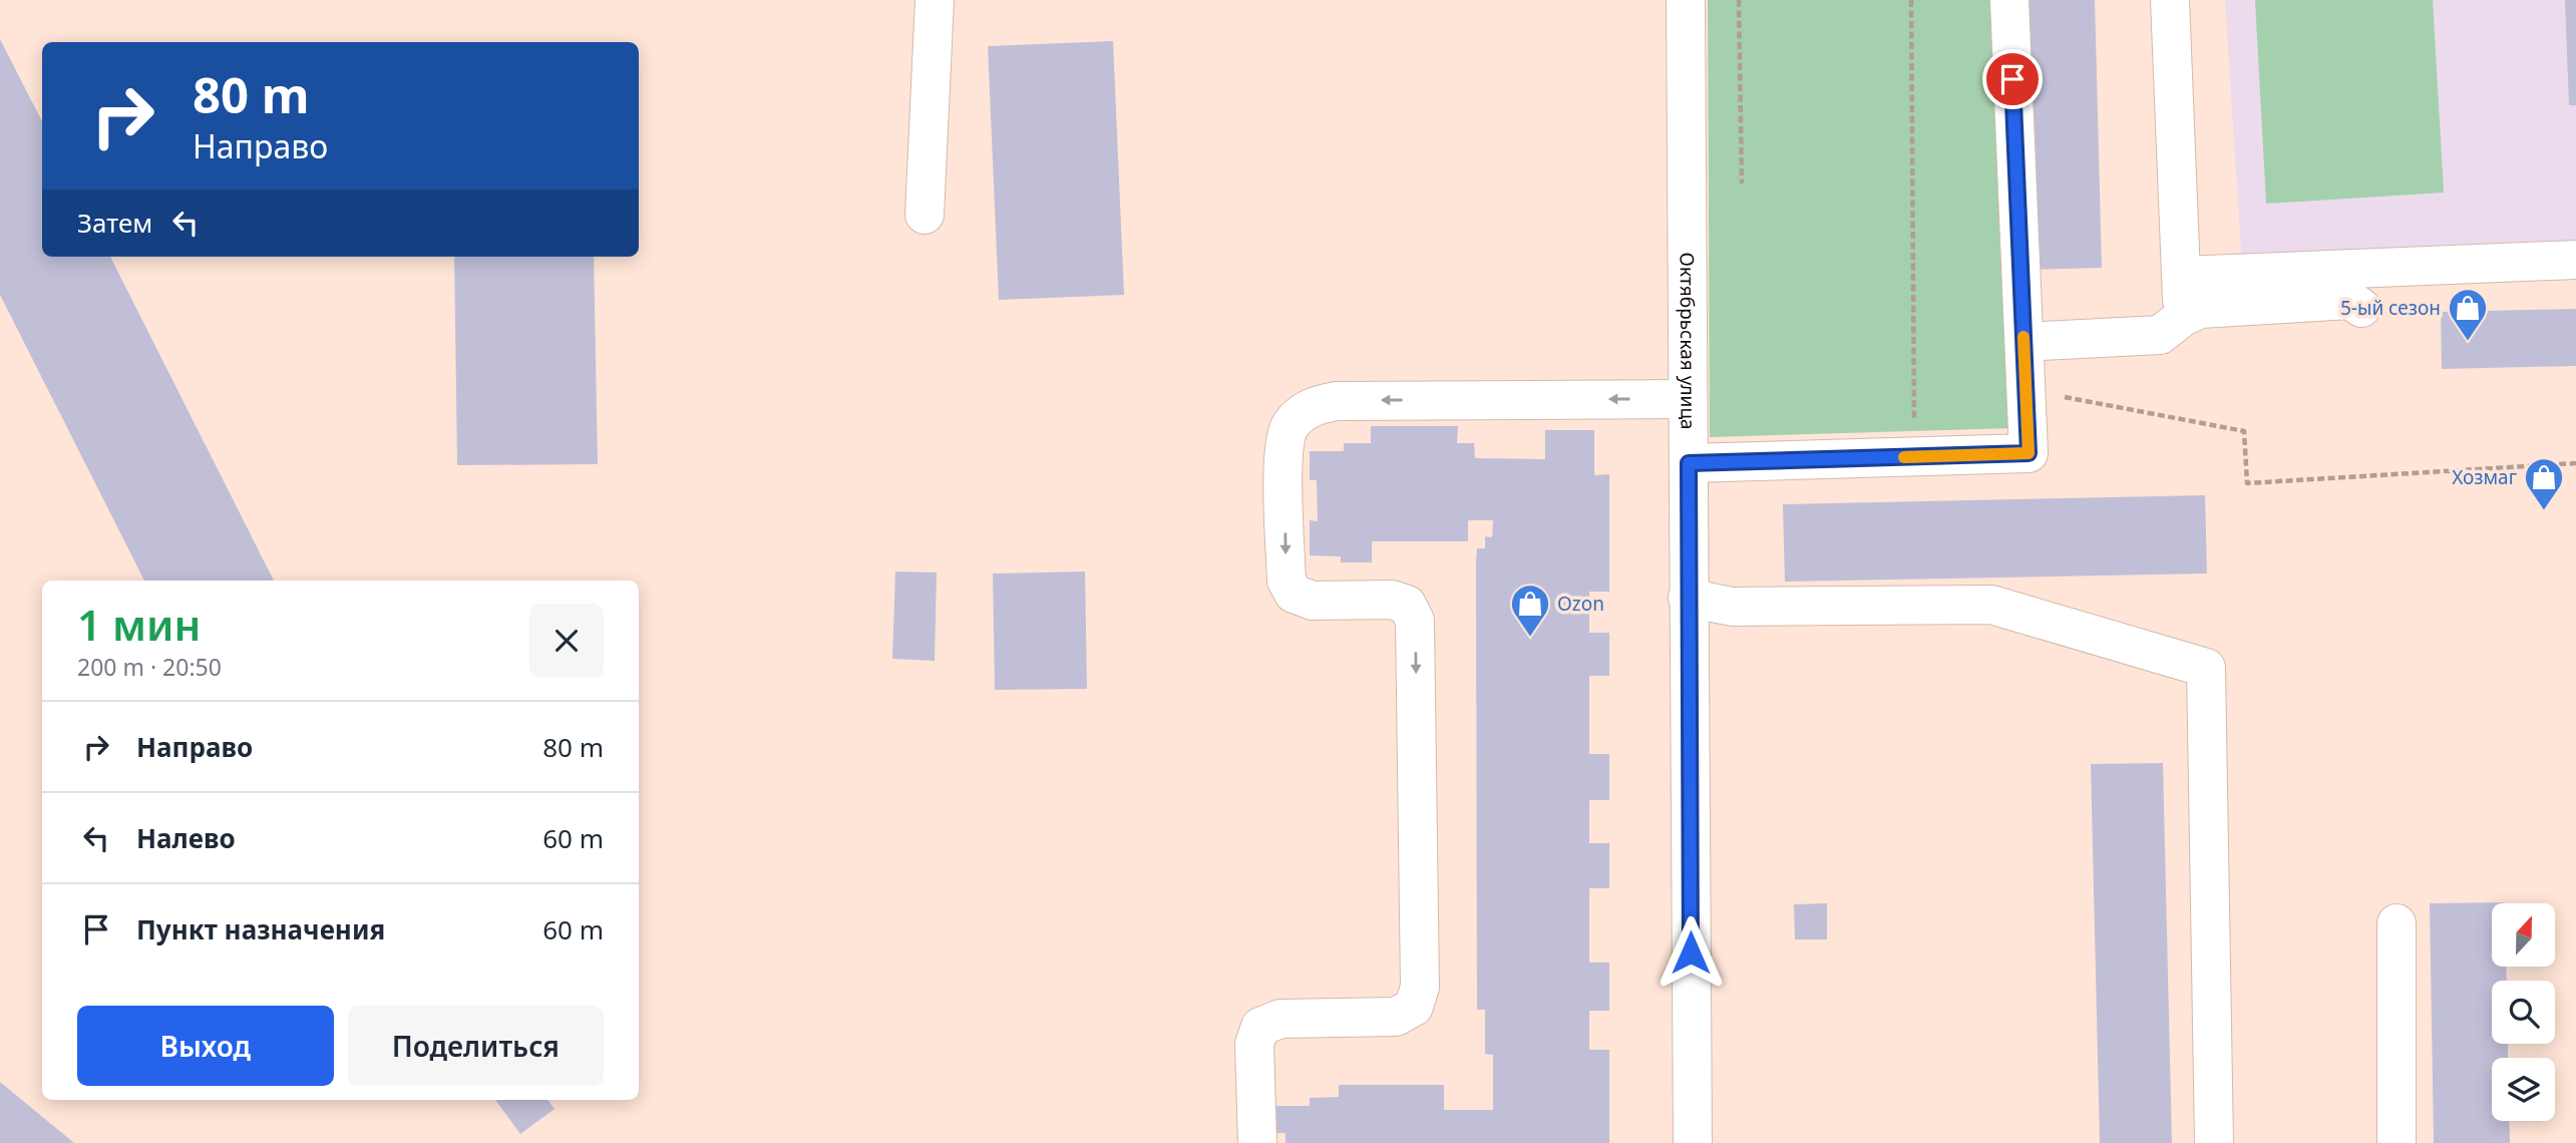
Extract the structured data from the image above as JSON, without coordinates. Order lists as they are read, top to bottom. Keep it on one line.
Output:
{"streets":{"street":["Октябрьская улица"]},"places":{"shop":["5-ый сезон","Хозмаг","Ozon"]},"north":"top","page":{"turn":["80 m","Направо"],"then":"Затем","heading":["1 мин","200 m · 20:50"],"list":[{"name":"Направо","value":"80 m"},{"name":"Налево","value":"60 m"},{"name":"Пункт назначения","value":"60 m"}],"buttons":["Выход","Поделиться"]}}
